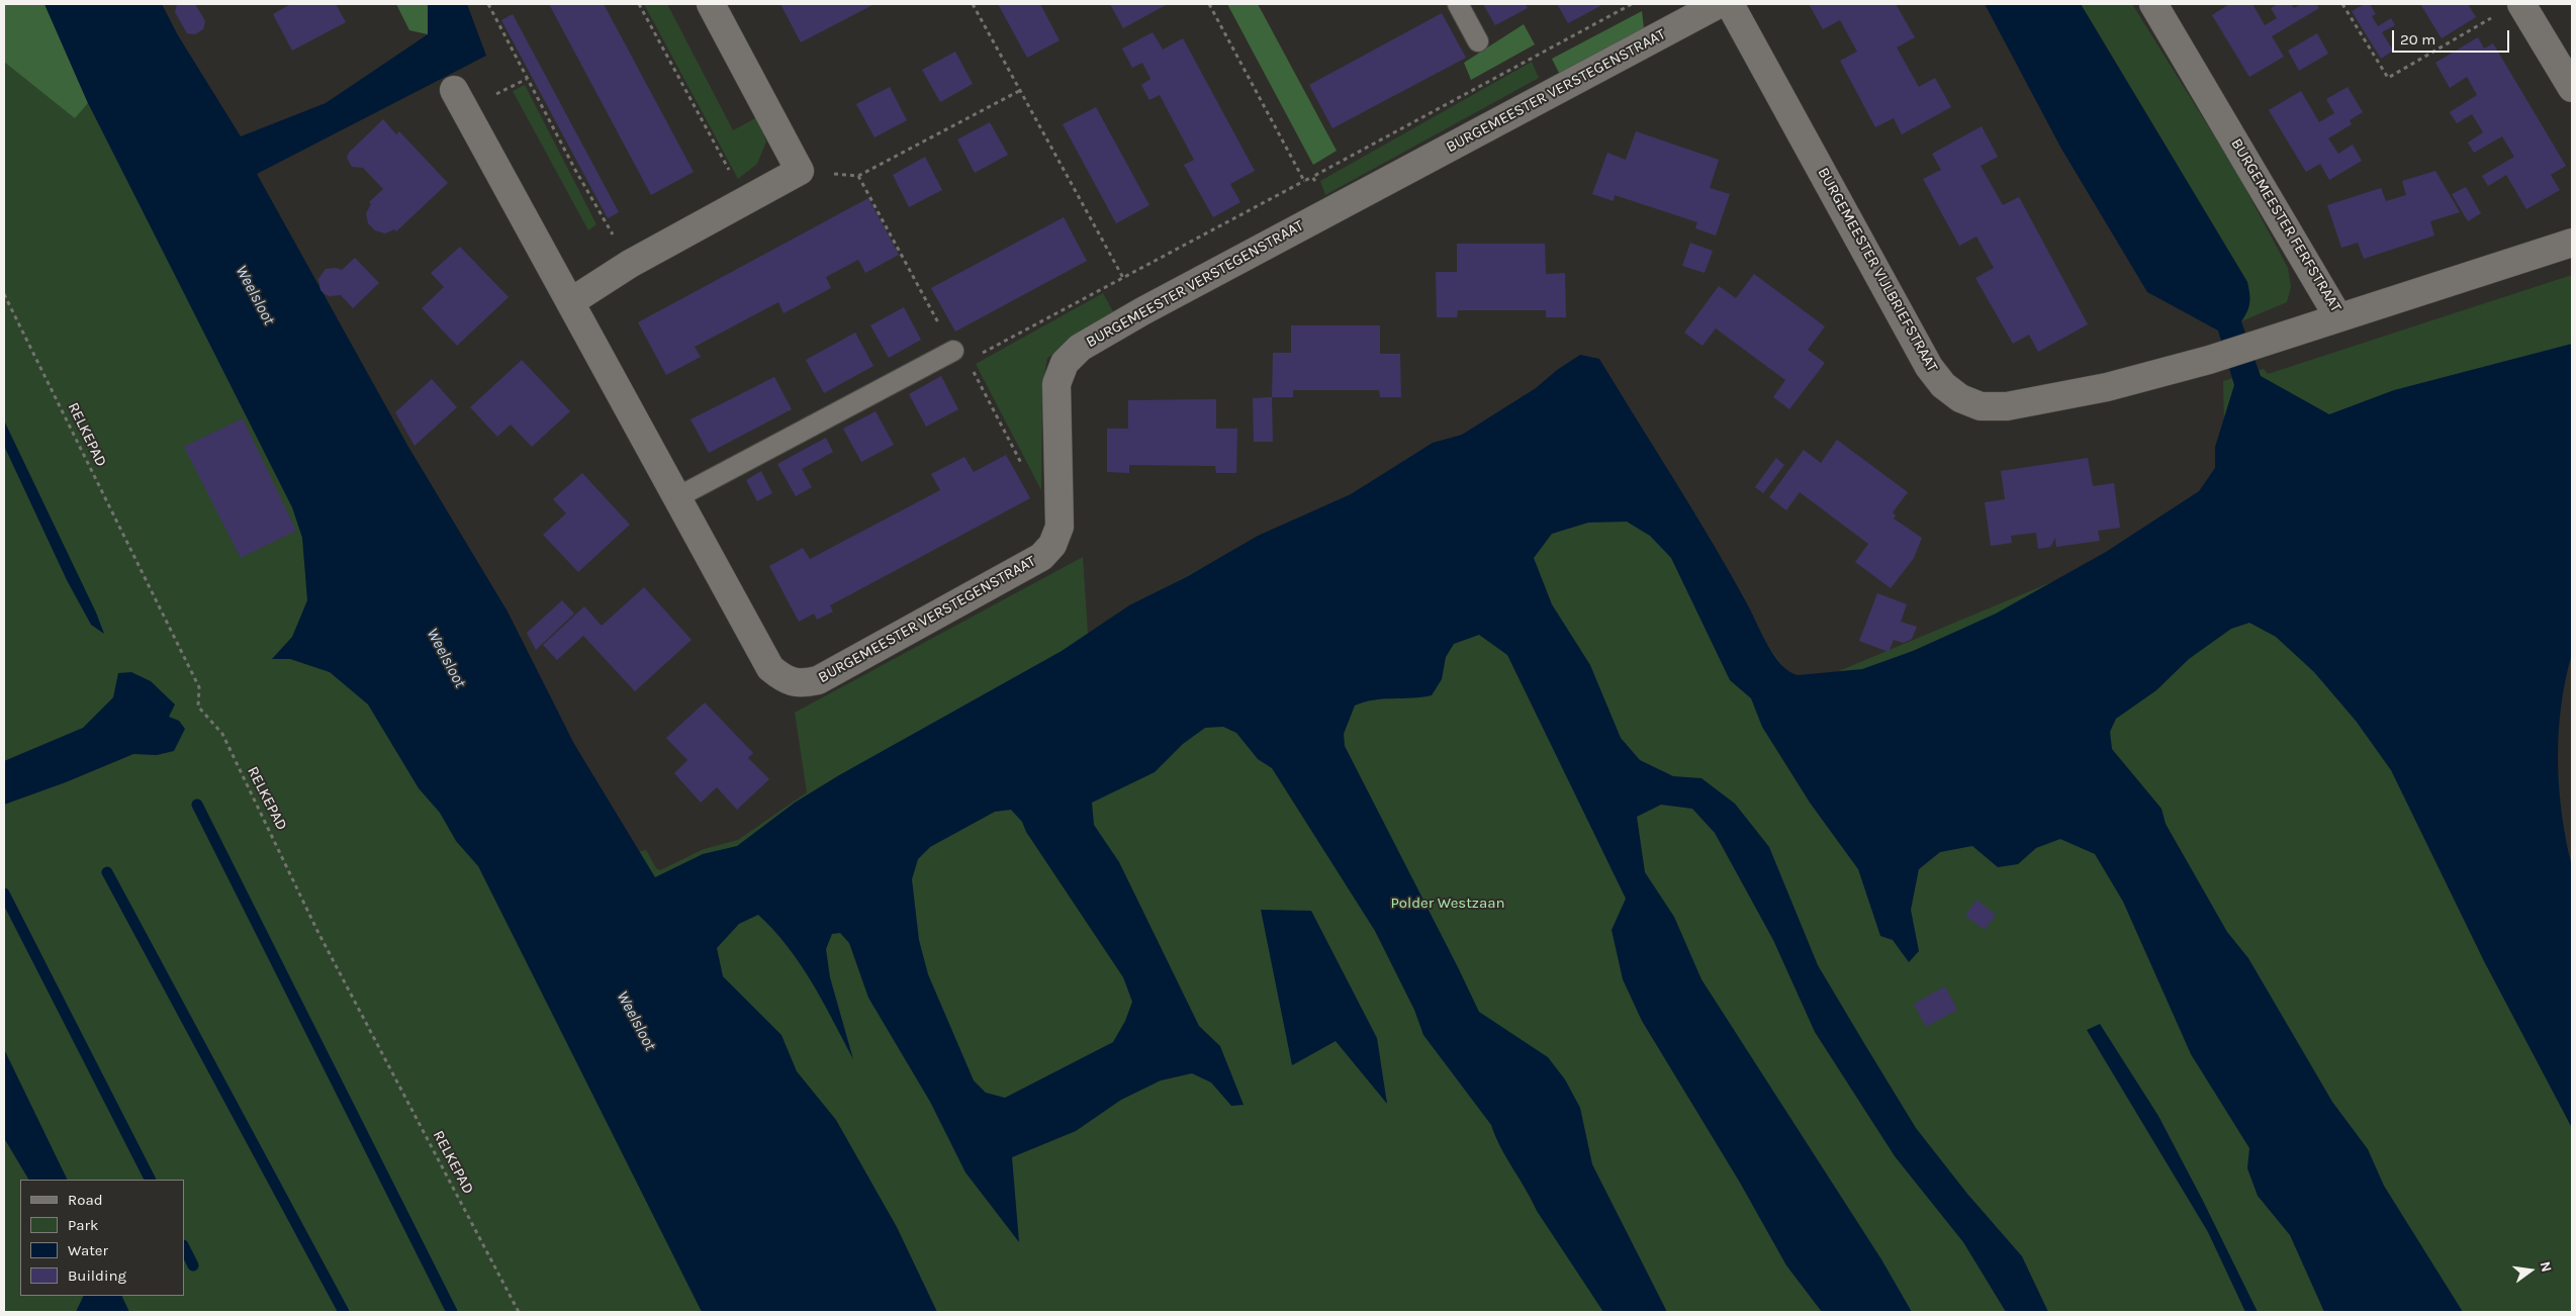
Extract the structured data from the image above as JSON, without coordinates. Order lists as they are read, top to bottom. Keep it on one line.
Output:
{"streets":{"street":["BURGEMEESTER VERSTEGENSTRAAT","BURGEMEESTER FERFSTRAAT","BURGEMEESTER VIJLBRIEFSTRAAT"],"path":["RELKEPAD"]},"crossings":[["BURGEMEESTER FERFSTRAAT","BURGEMEESTER VIJLBRIEFSTRAAT"]],"water":["Weelsloot"],"parks":["Polder Westzaan"],"legend":["Road","Park","Water","Building"],"scale_bar":"20 m","north":"right"}
